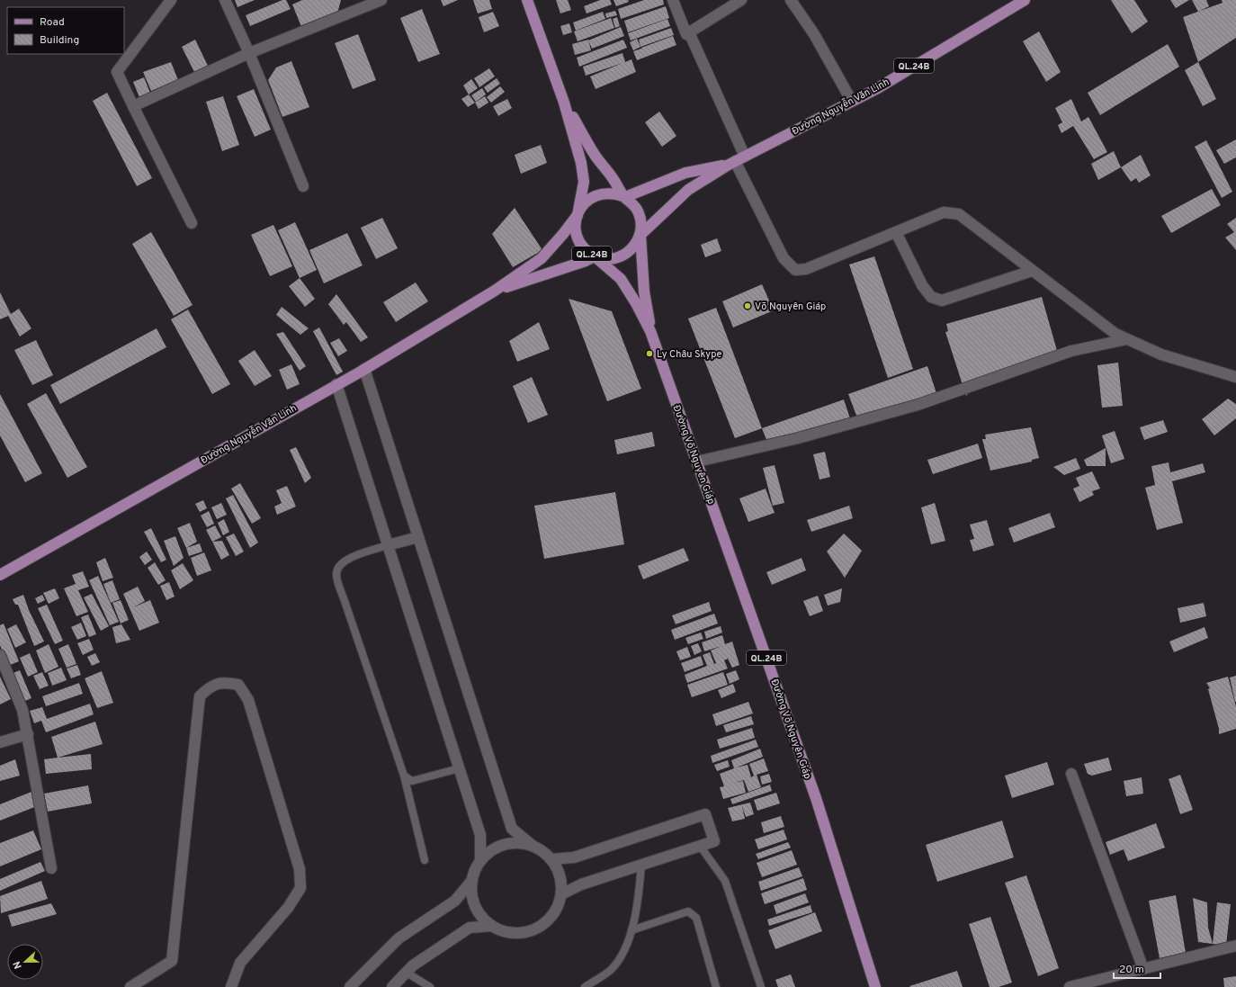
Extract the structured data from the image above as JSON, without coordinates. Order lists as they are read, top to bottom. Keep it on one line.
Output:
{"streets":{"main road":["QL.24B","Đường Nguyễn Văn Linh","Đường Võ Nguyên Giáp"]},"crossings":[["QL.24B","Đường Nguyễn Văn Linh"],["QL.24B","Đường Võ Nguyên Giáp"],["Đường Nguyễn Văn Linh","Đường Võ Nguyên Giáp"]],"places":["Võ Nguyên Giáp","Ly Châu Skype"],"legend":["Road","Building"],"scale_bar":"20 m","north":"left"}
